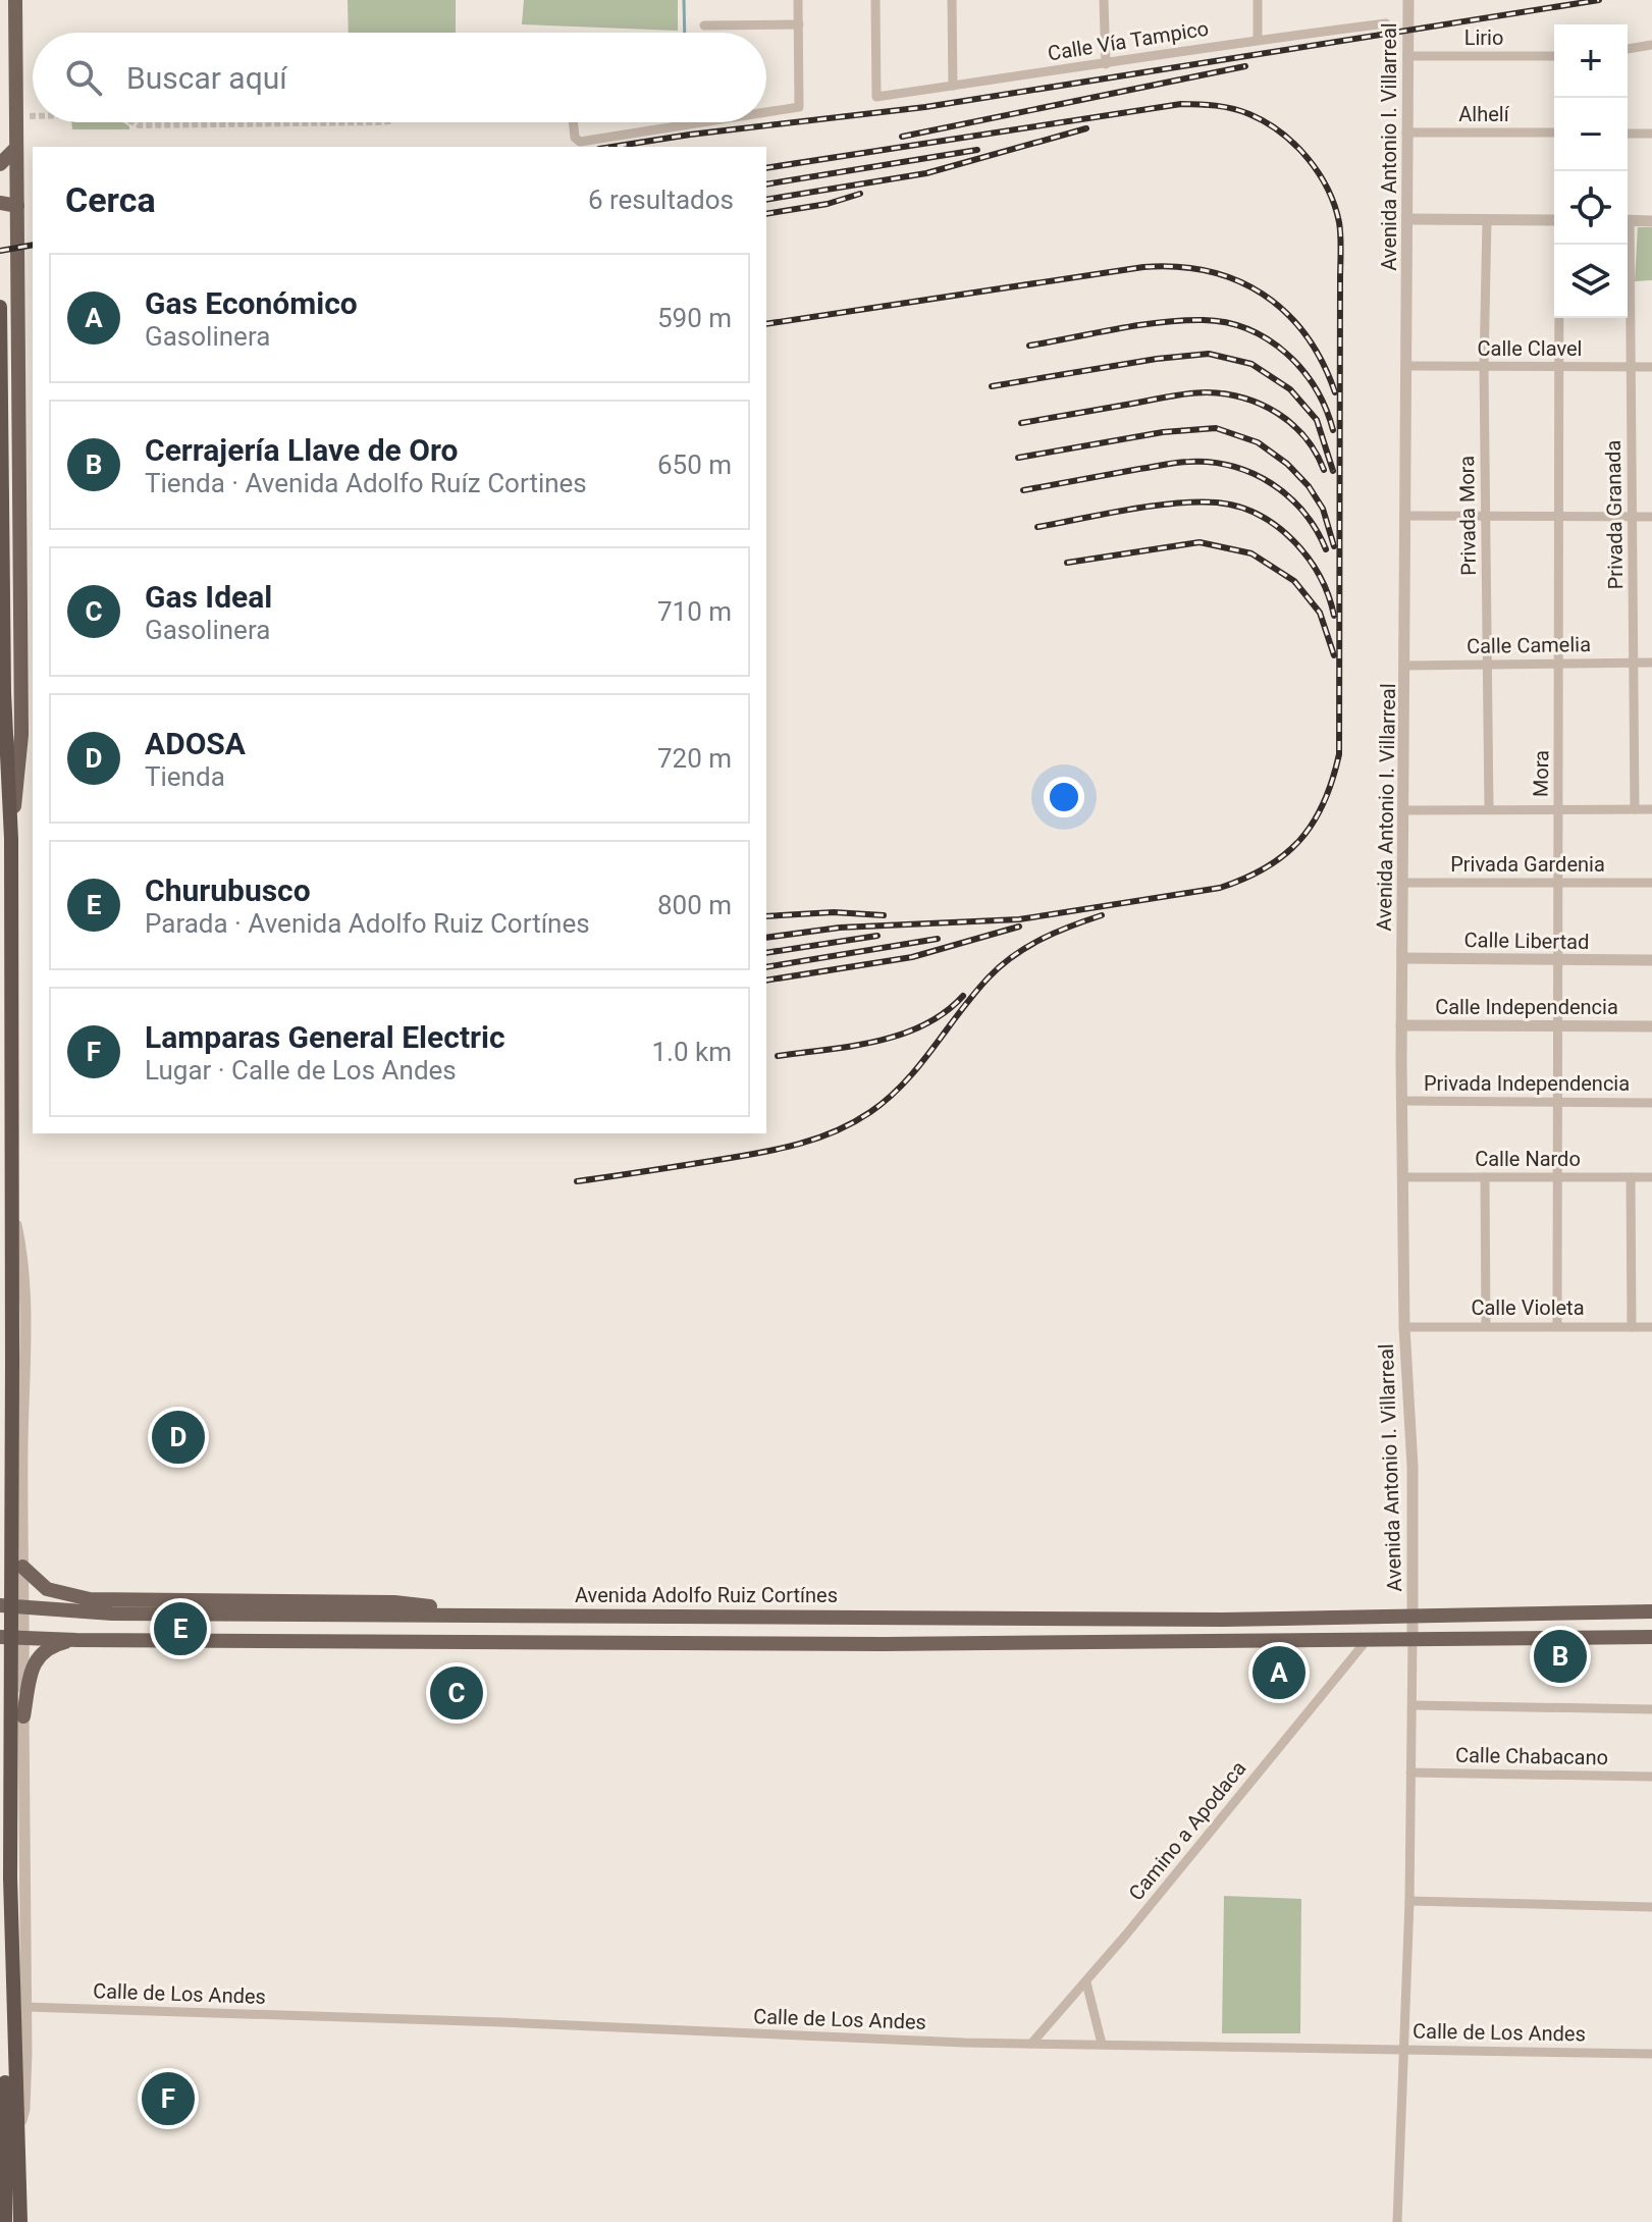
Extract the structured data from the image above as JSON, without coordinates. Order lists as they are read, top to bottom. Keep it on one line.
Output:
{"streets":{"main road":["Avenida Adolfo Ruiz Cortínes"],"street":["Lirio","Calle Vía Tampico","Alhelí","Avenida Antonio I. Villarreal","Calle Clavel","Privada Granada","Privada Mora","Calle Camelia","Mora","Privada Gardenia","Calle Libertad","Calle Independencia","Privada Independencia","Calle Nardo","Calle Violeta","Calle Chabacano","Camino a Apodaca","Calle de Los Andes"]},"crossings":[["Lirio","Avenida Antonio I. Villarreal"],["Alhelí","Avenida Antonio I. Villarreal"],["Avenida Antonio I. Villarreal","Calle Clavel"],["Avenida Antonio I. Villarreal","Calle Camelia"],["Avenida Antonio I. Villarreal","Privada Gardenia"],["Avenida Antonio I. Villarreal","Calle Libertad"],["Avenida Antonio I. Villarreal","Calle Independencia"],["Avenida Antonio I. Villarreal","Privada Independencia"],["Avenida Antonio I. Villarreal","Calle Nardo"],["Avenida Antonio I. Villarreal","Calle Violeta"],["Avenida Antonio I. Villarreal","Avenida Adolfo Ruiz Cortínes"],["Calle Clavel","Privada Granada"],["Calle Clavel","Privada Mora"],["Calle Clavel","Mora"],["Privada Granada","Calle Camelia"],["Privada Mora","Calle Camelia"],["Calle Camelia","Mora"],["Mora","Privada Gardenia"],["Mora","Calle Libertad"],["Mora","Calle Independencia"],["Mora","Privada Independencia"],["Mora","Calle Nardo"],["Mora","Calle Violeta"],["Camino a Apodaca","Calle de Los Andes"]],"page":{"map_buttons":["+","−"],"search":"Buscar aquí","heading":["Cerca","6 resultados"],"list":[{"mark":"A","name":"Gas Económico","note":"Gasolinera","value":"590 m"},{"mark":"B","name":"Cerrajería Llave de Oro","note":"Tienda · Avenida Adolfo Ruíz Cortines","value":"650 m"},{"mark":"C","name":"Gas Ideal","note":"Gasolinera","value":"710 m"},{"mark":"D","name":"ADOSA","note":"Tienda","value":"720 m"},{"mark":"E","name":"Churubusco","note":"Parada · Avenida Adolfo Ruiz Cortínes","value":"800 m"},{"mark":"F","name":"Lamparas General Electric","note":"Lugar · Calle de Los Andes","value":"1.0 km"}],"pins":["D","E","B","A","C","F"]}}
